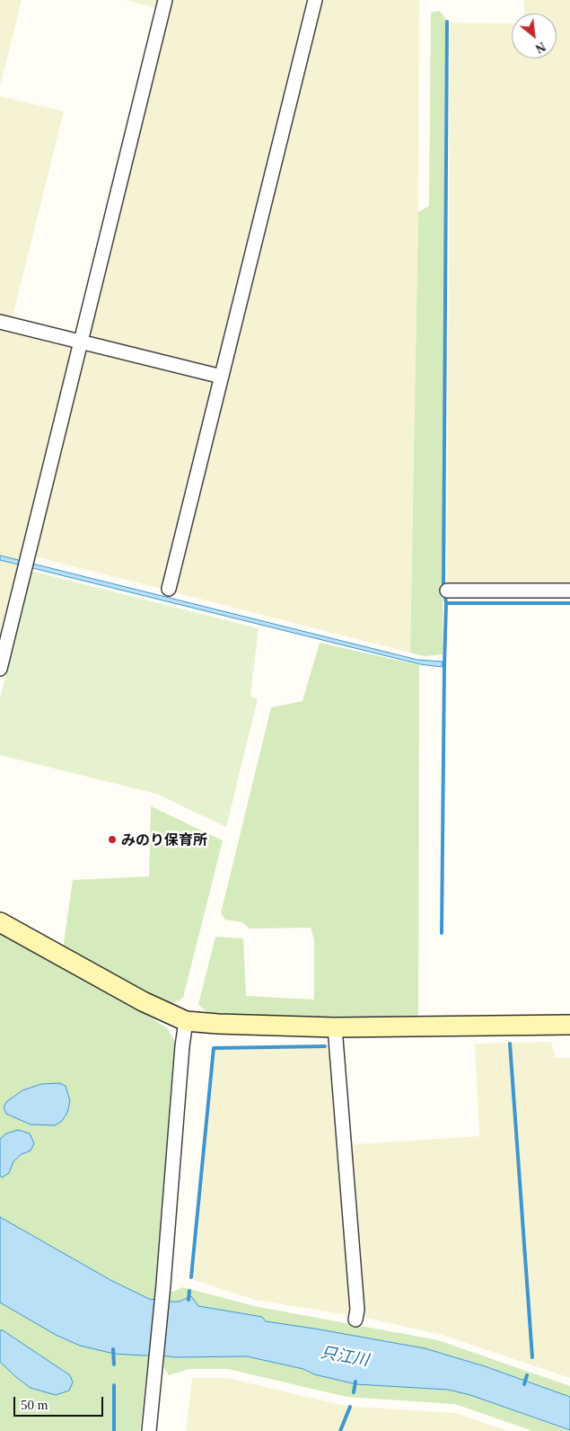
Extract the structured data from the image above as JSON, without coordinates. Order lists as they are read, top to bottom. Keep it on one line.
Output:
{"water":["只江川"],"places":["みのり保育所"],"scale_bar":"50 m","north":"bottom right"}
